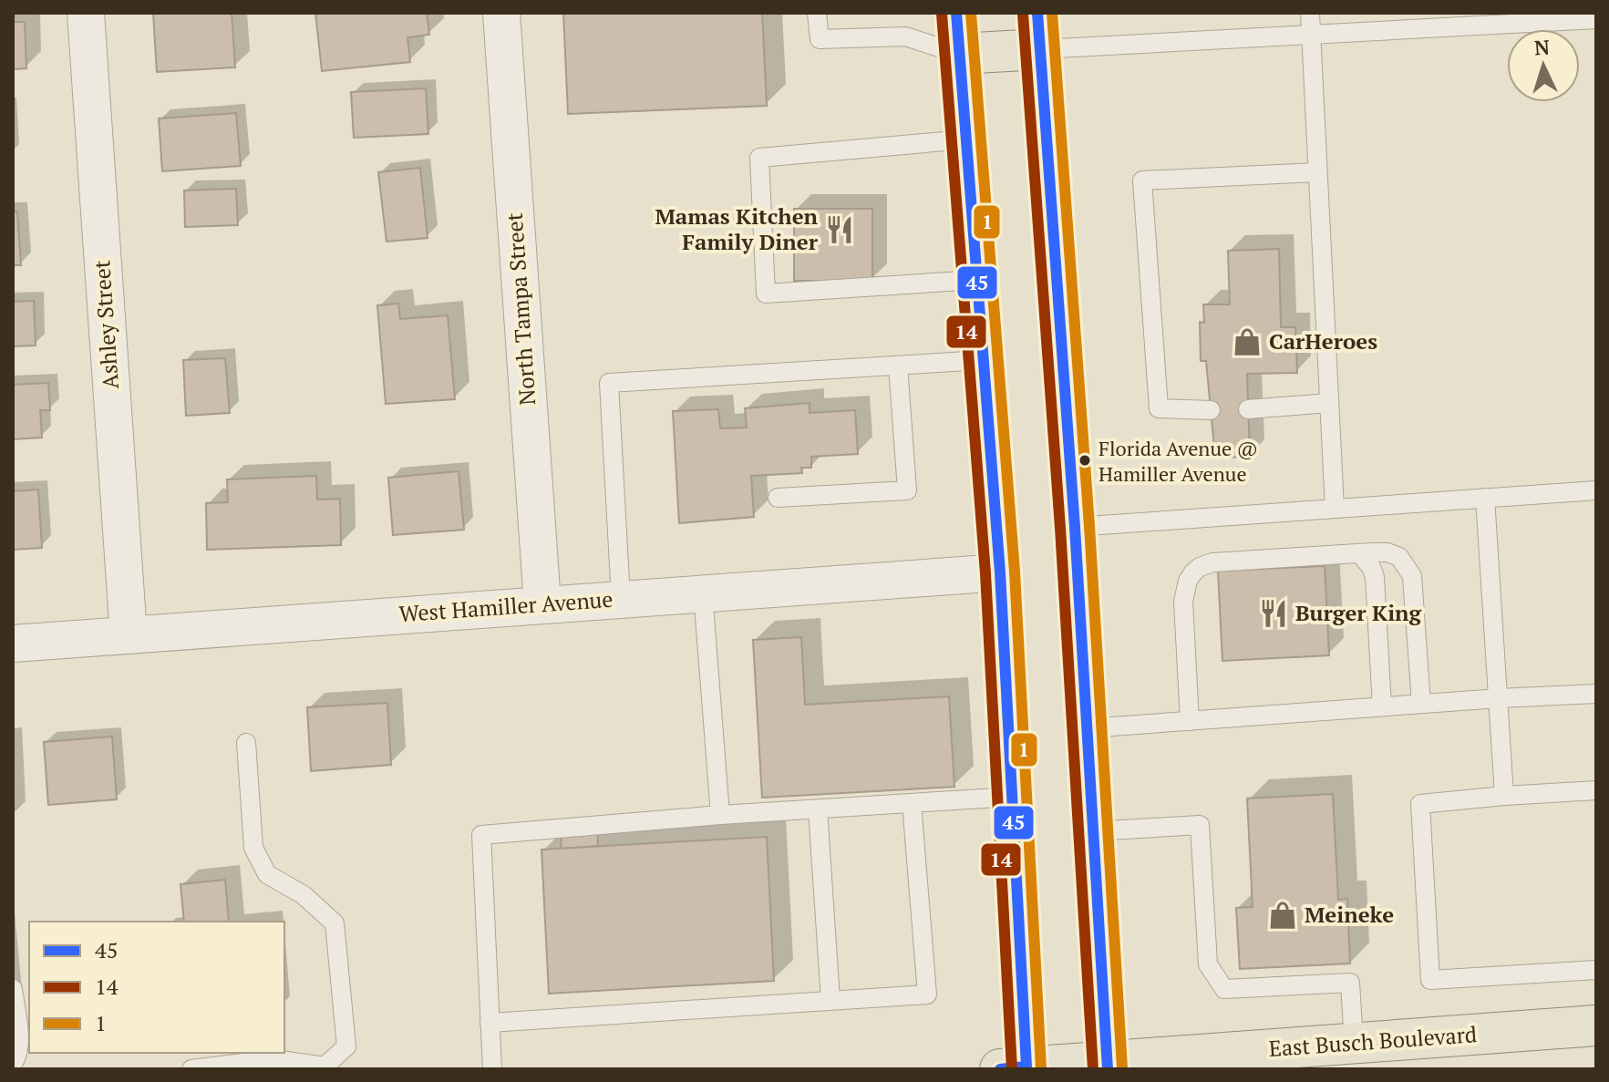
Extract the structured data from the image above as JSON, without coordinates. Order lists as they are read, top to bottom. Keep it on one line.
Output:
{"streets":{"main road":["East Busch Boulevard"],"street":["North Tampa Street","Ashley Street","West Hamiller Avenue"]},"crossings":[["North Tampa Street","West Hamiller Avenue"],["Ashley Street","West Hamiller Avenue"]],"places":{"restaurant":["Mamas Kitchen Family Diner","Burger King"],"shop":["CarHeroes","Meineke"],"other":["Florida Avenue @ Hamiller Avenue"]},"lines":["transit line 45","transit line 1","transit line 14"],"legend":["45","14","1"],"north":"top"}
